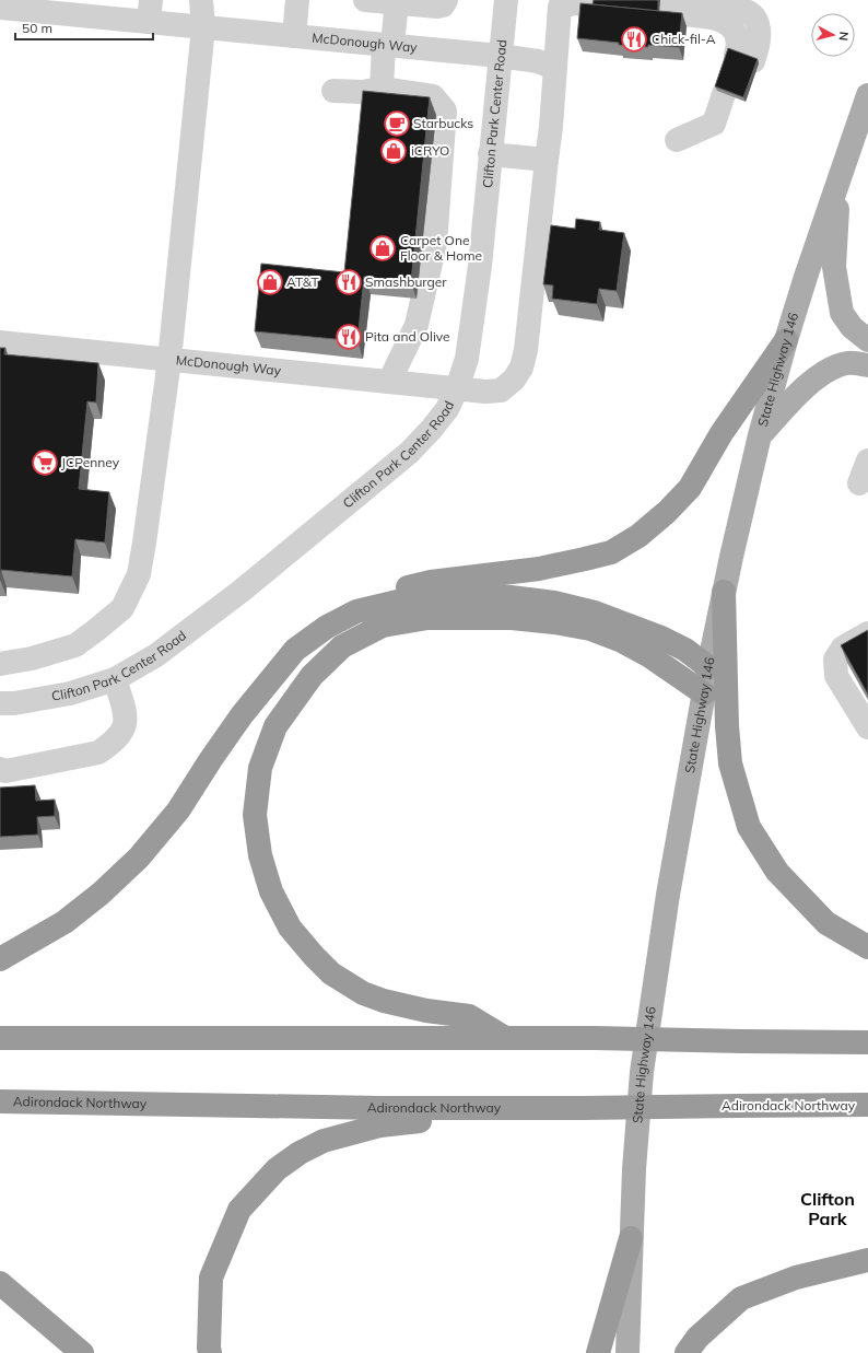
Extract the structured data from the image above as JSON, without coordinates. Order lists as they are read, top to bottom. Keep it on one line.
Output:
{"streets":{"highway":["Adirondack Northway"],"main road":["State Highway 146"],"street":["McDonough Way","Clifton Park Center Road"]},"crossings":[["McDonough Way","Clifton Park Center Road"]],"districts":["Clifton Park"],"places":{"restaurant":["Chick-fil-A","Smashburger","Pita and Olive"],"cafe":["Starbucks"],"shop":["iCRYO","Carpet One Floor & Home","AT&T"],"supermarket":["JCPenney"]},"scale_bar":"50 m","north":"right"}
